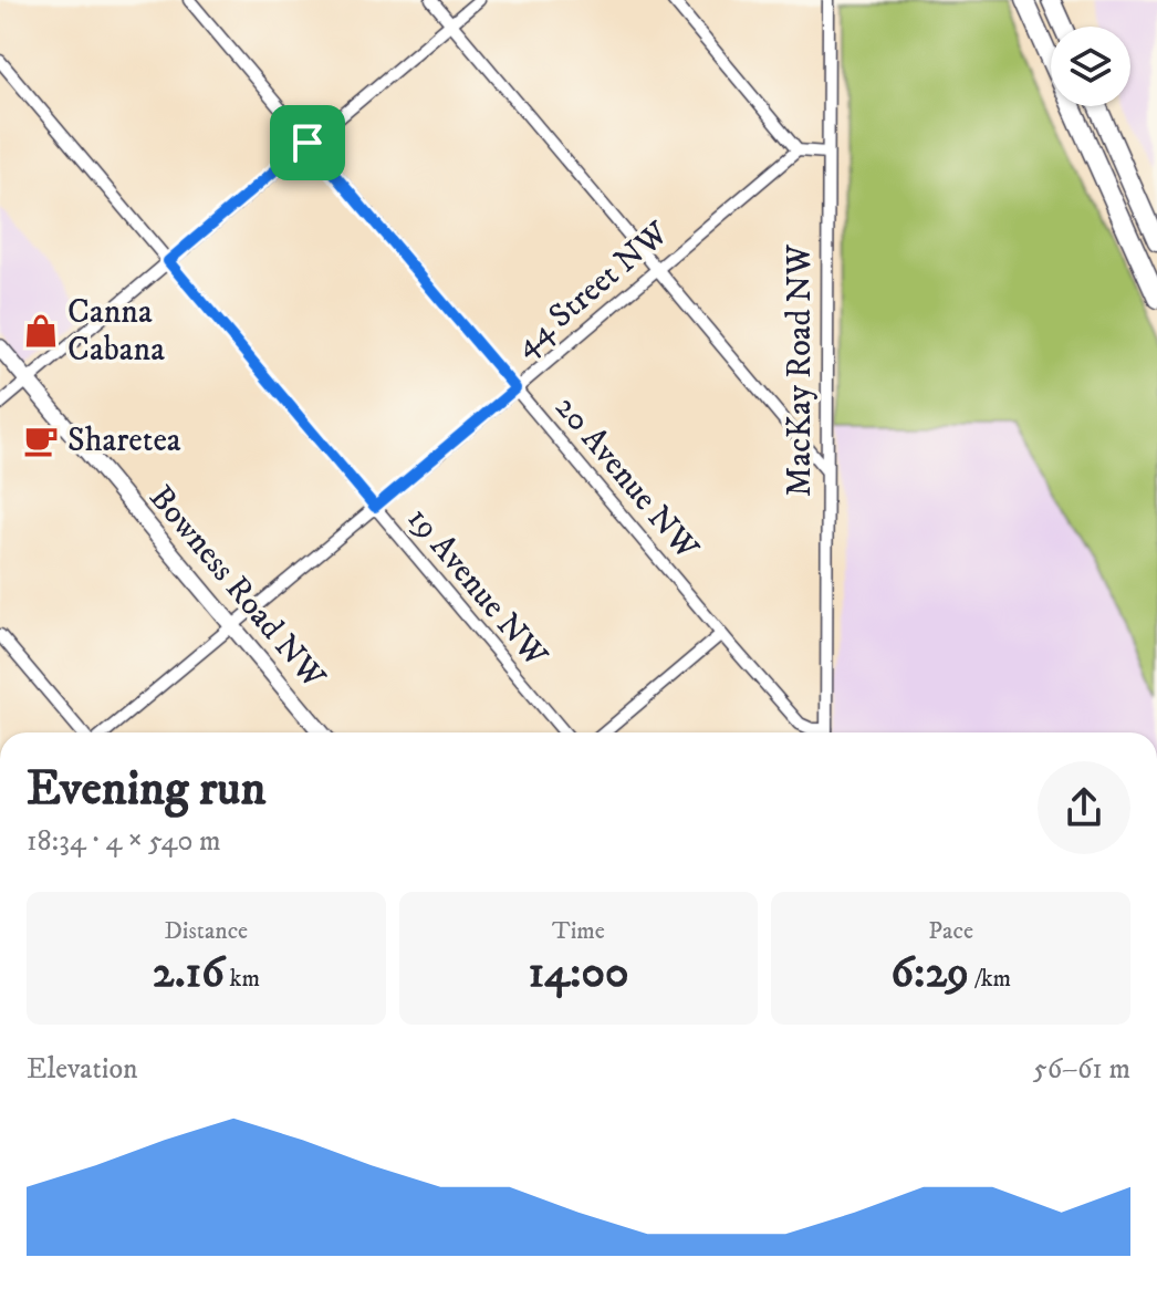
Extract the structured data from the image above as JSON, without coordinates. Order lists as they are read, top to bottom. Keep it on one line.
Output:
{"streets":{"street":["44 Street NW","MacKay Road NW","20 Avenue NW","Bowness Road NW","19 Avenue NW"]},"crossings":[["44 Street NW","20 Avenue NW"],["44 Street NW","Bowness Road NW"],["44 Street NW","19 Avenue NW"]],"places":{"shop":["Canna Cabana"],"cafe":["Sharetea"]},"page":{"heading":["Evening run","18:34 · 4 × 540 m"],"stats":[["Distance","2.16 km"],["Time","14:00"],["Pace","6:29 /km"]],"chart":["Elevation","56–61 m"]}}
